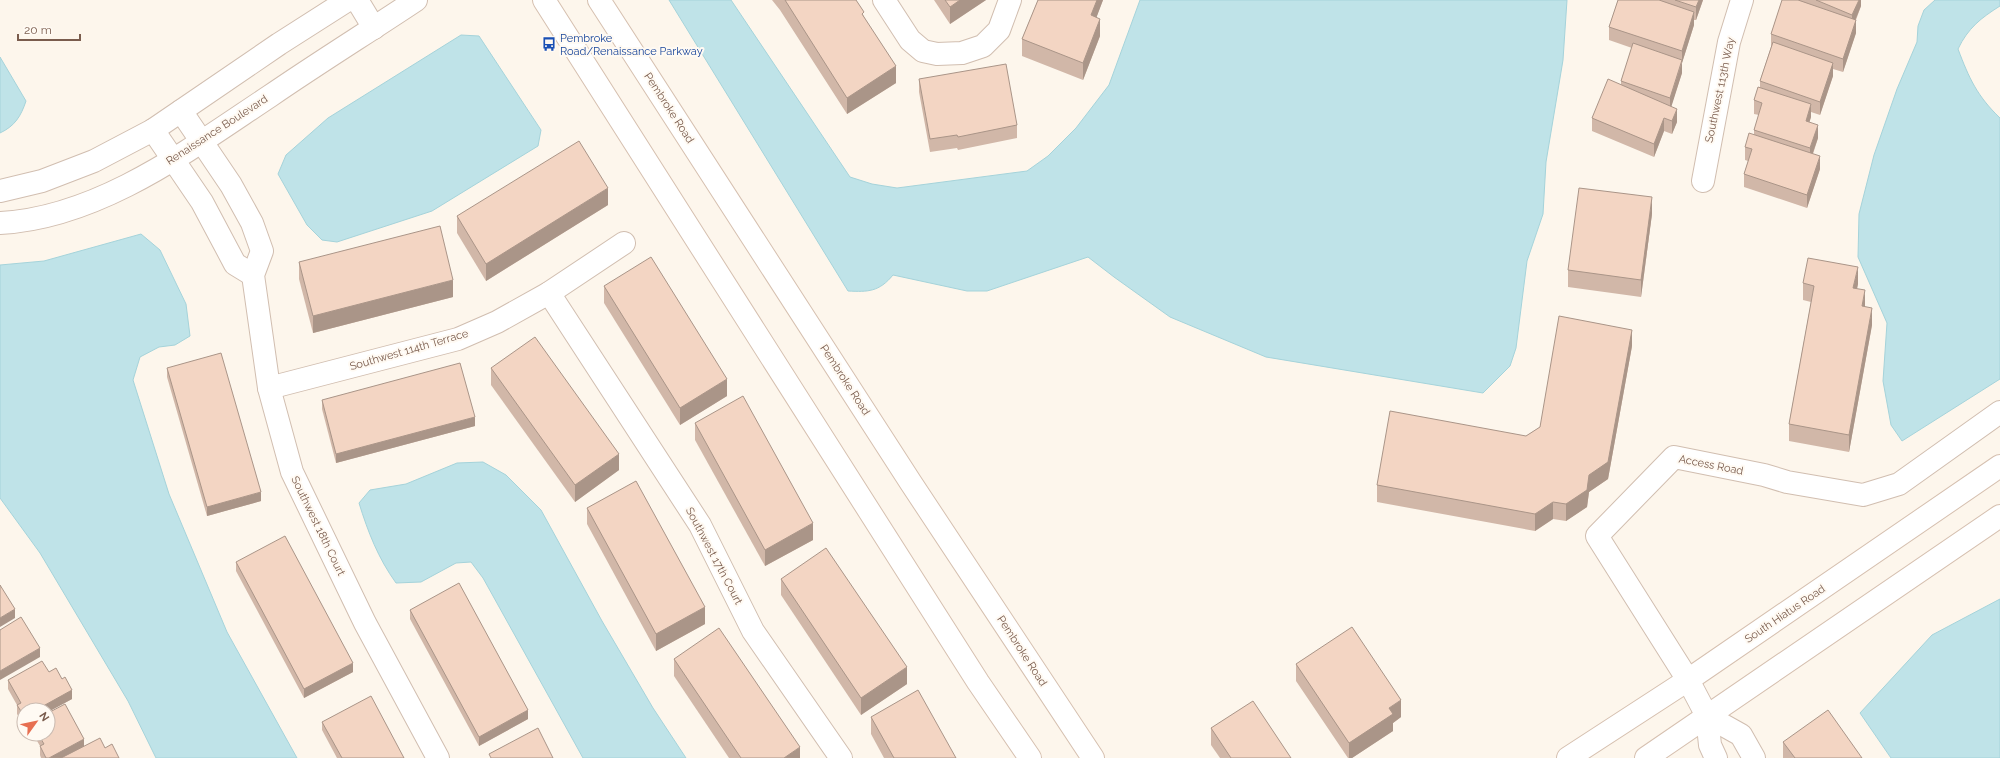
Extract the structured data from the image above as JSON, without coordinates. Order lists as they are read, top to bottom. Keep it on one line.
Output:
{"streets":{"street":["Southwest 113th Way","Pembroke Road","Renaissance Boulevard","Southwest 114th Terrace","Access Road","Southwest 18th Court","Southwest 17th Court","South Hiatus Road"]},"crossings":[["Renaissance Boulevard","Southwest 18th Court"],["Southwest 114th Terrace","Southwest 18th Court"],["Southwest 114th Terrace","Southwest 17th Court"],["Access Road","South Hiatus Road"]],"places":{"bus stop":["Pembroke Road/Renaissance Parkway"]},"scale_bar":"20 m","north":"top right"}
